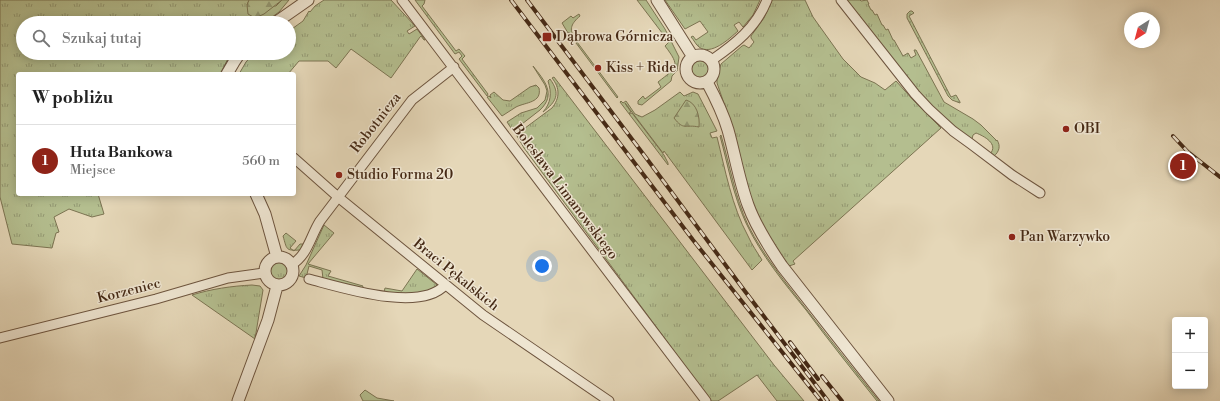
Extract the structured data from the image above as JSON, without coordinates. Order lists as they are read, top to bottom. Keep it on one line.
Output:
{"streets":{"street":["Robotnicza","Bolesława Limanowskiego","Braci Pękalskich","Korzeniec"]},"crossings":[["Robotnicza","Bolesława Limanowskiego"],["Robotnicza","Braci Pękalskich"],["Robotnicza","Korzeniec"]],"places":{"transit":["Dąbrowa Górnicza"],"other":["Kiss + Ride","OBI","Studio Forma 20","Pan Warzywko"]},"north":"bottom left","page":{"search":"Szukaj tutaj","heading":"W pobliżu","list":[{"mark":"1","name":"Huta Bankowa","note":"Miejsce","value":"560 m"}],"pins":"1","map_buttons":["+","−"]}}
